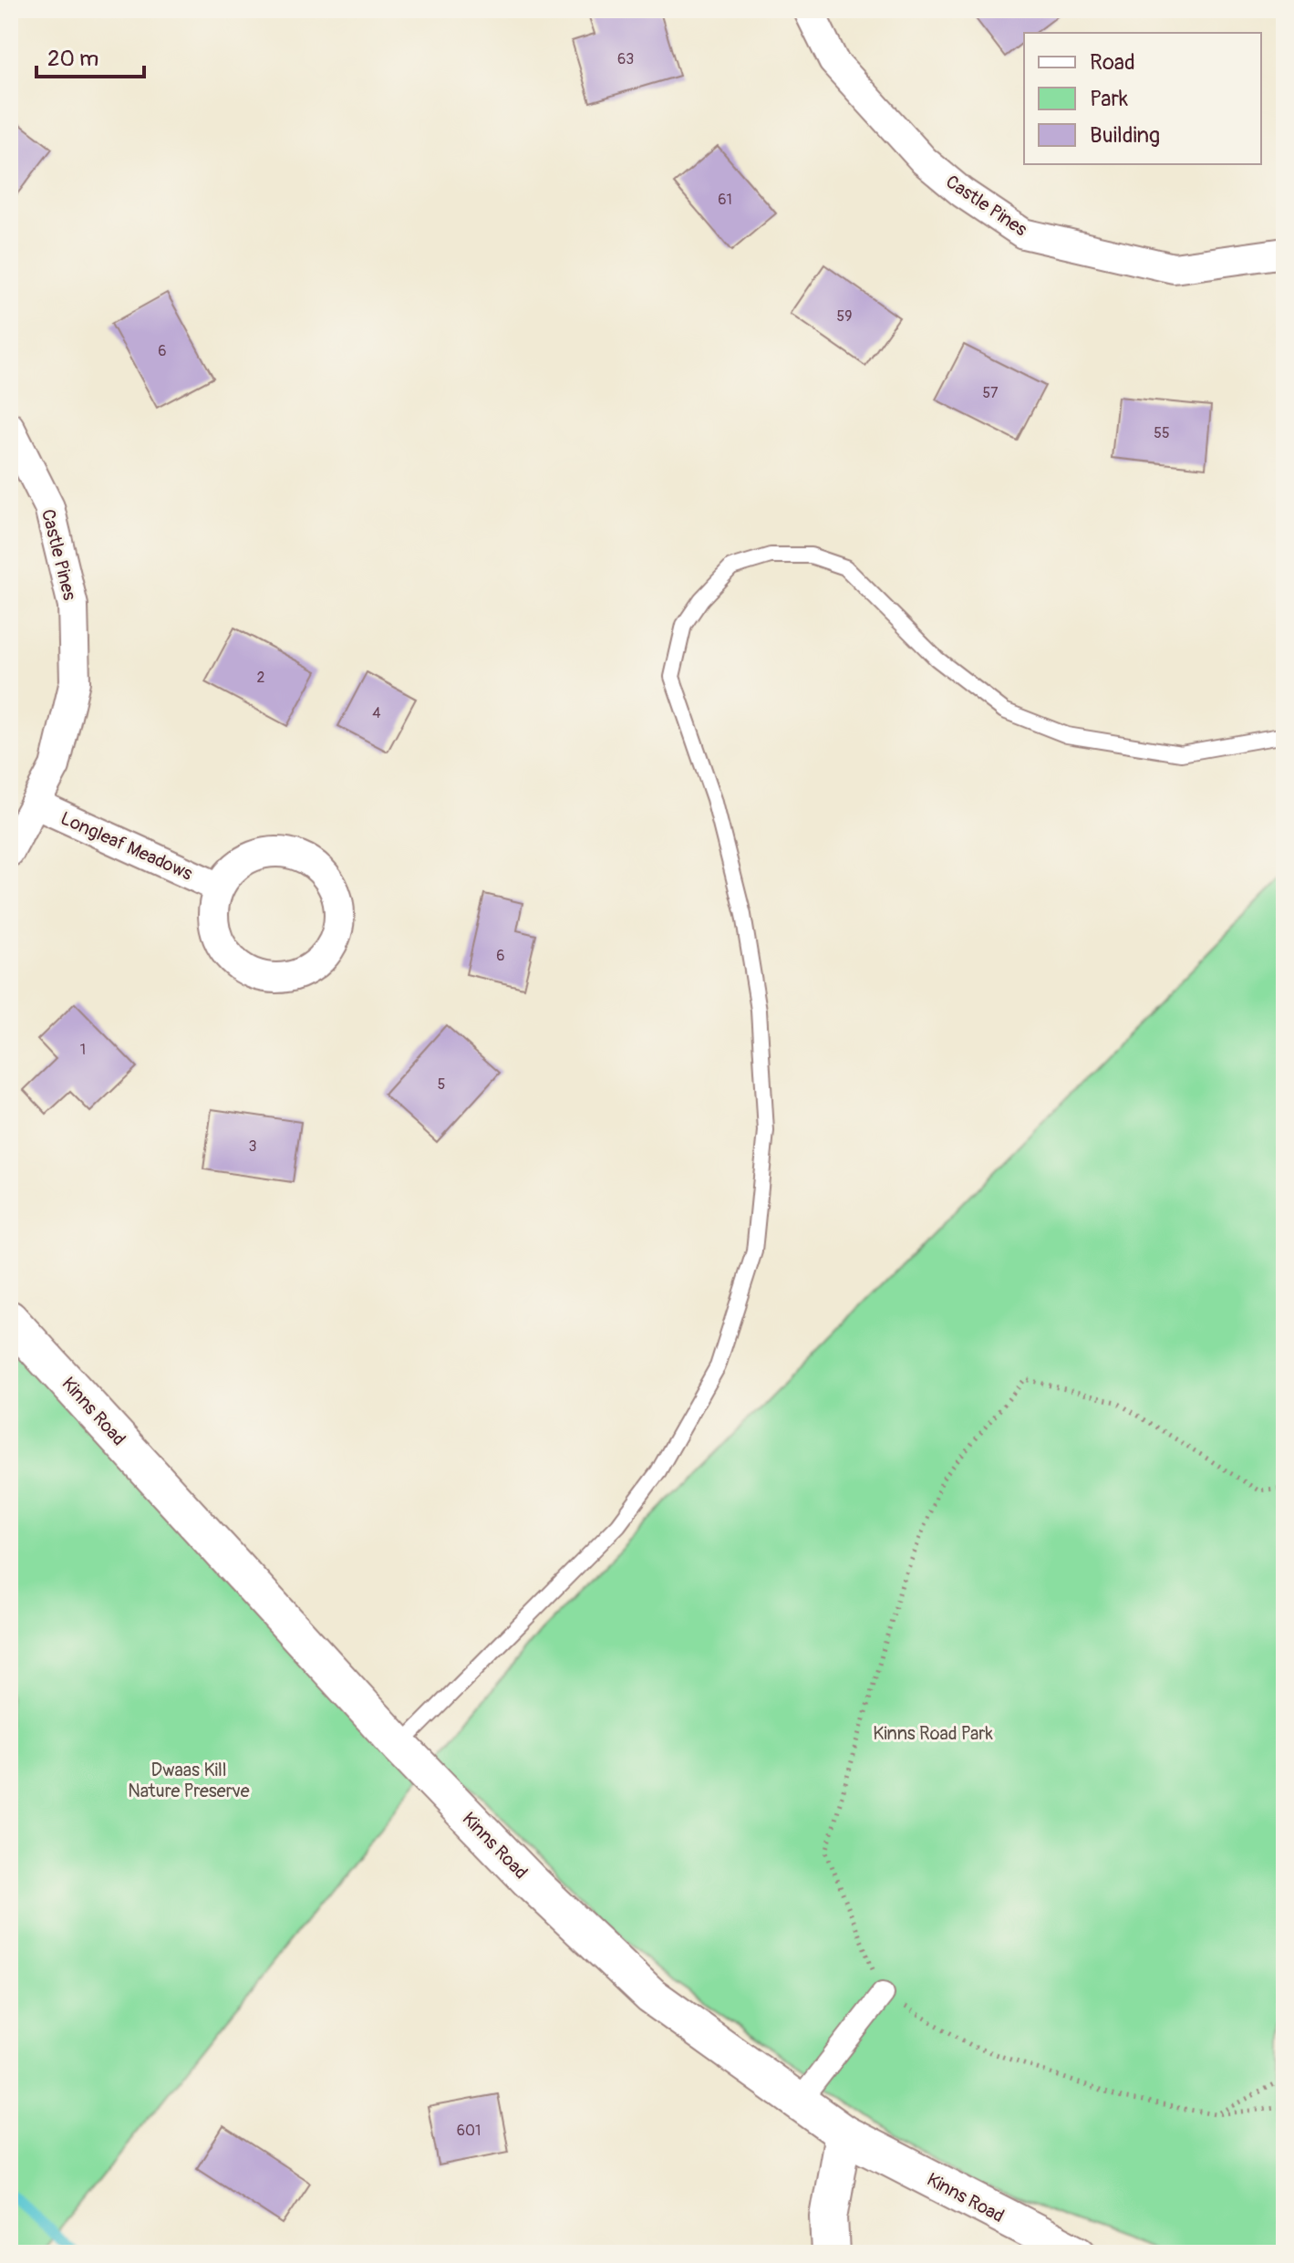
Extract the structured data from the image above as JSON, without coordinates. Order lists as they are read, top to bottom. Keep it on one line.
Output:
{"streets":{"street":["Castle Pines","Longleaf Meadows","Kinns Road"]},"crossings":[["Castle Pines","Longleaf Meadows"]],"parks":["Kinns Road Park","Dwaas Kill Nature Preserve"],"house_numbers":["63","61","59","6","57","55","2","4","6","1","5","3","601"],"legend":["Road","Park","Building"],"scale_bar":"20 m"}
